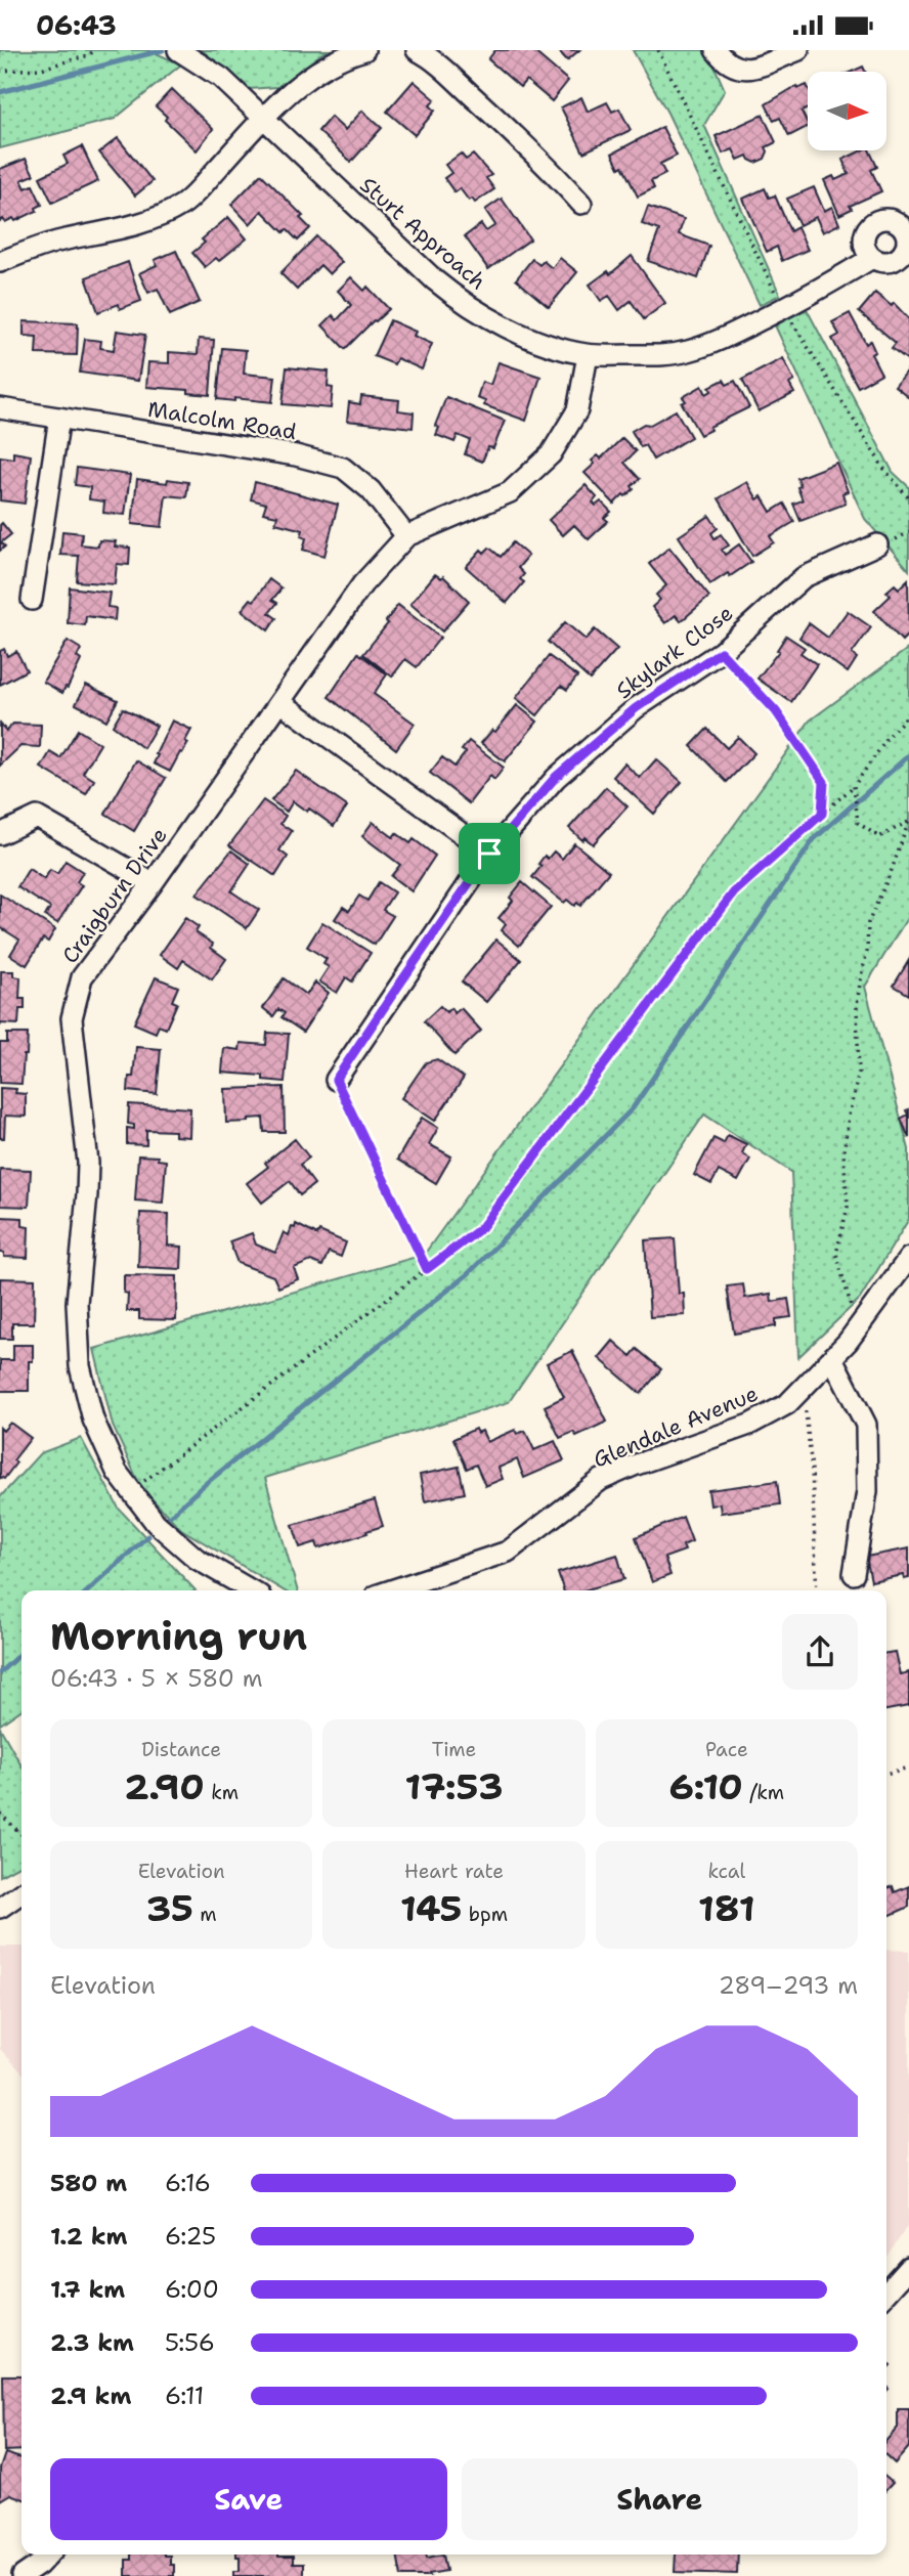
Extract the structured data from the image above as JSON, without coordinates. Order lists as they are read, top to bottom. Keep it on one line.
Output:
{"streets":{"street":["Sturt Approach","Malcolm Road","Skylark Close","Craigburn Drive","Glendale Avenue"]},"crossings":[["Sturt Approach","Craigburn Drive"],["Malcolm Road","Craigburn Drive"]],"north":"right","page":{"status":"06:43","heading":["Morning run","06:43 · 5 × 580 m"],"stats":[["Distance","2.90 km"],["Time","17:53"],["Pace","6:10 /km"],["Elevation","35 m"],["Heart rate","145 bpm"],["kcal","181"]],"chart":["Elevation","289–293 m"],"list":[{"name":"580 m","note":"6:16"},{"name":"1.2 km","note":"6:25"},{"name":"1.7 km","note":"6:00"},{"name":"2.3 km","note":"5:56"},{"name":"2.9 km","note":"6:11"}],"buttons":["Save","Share"]}}
